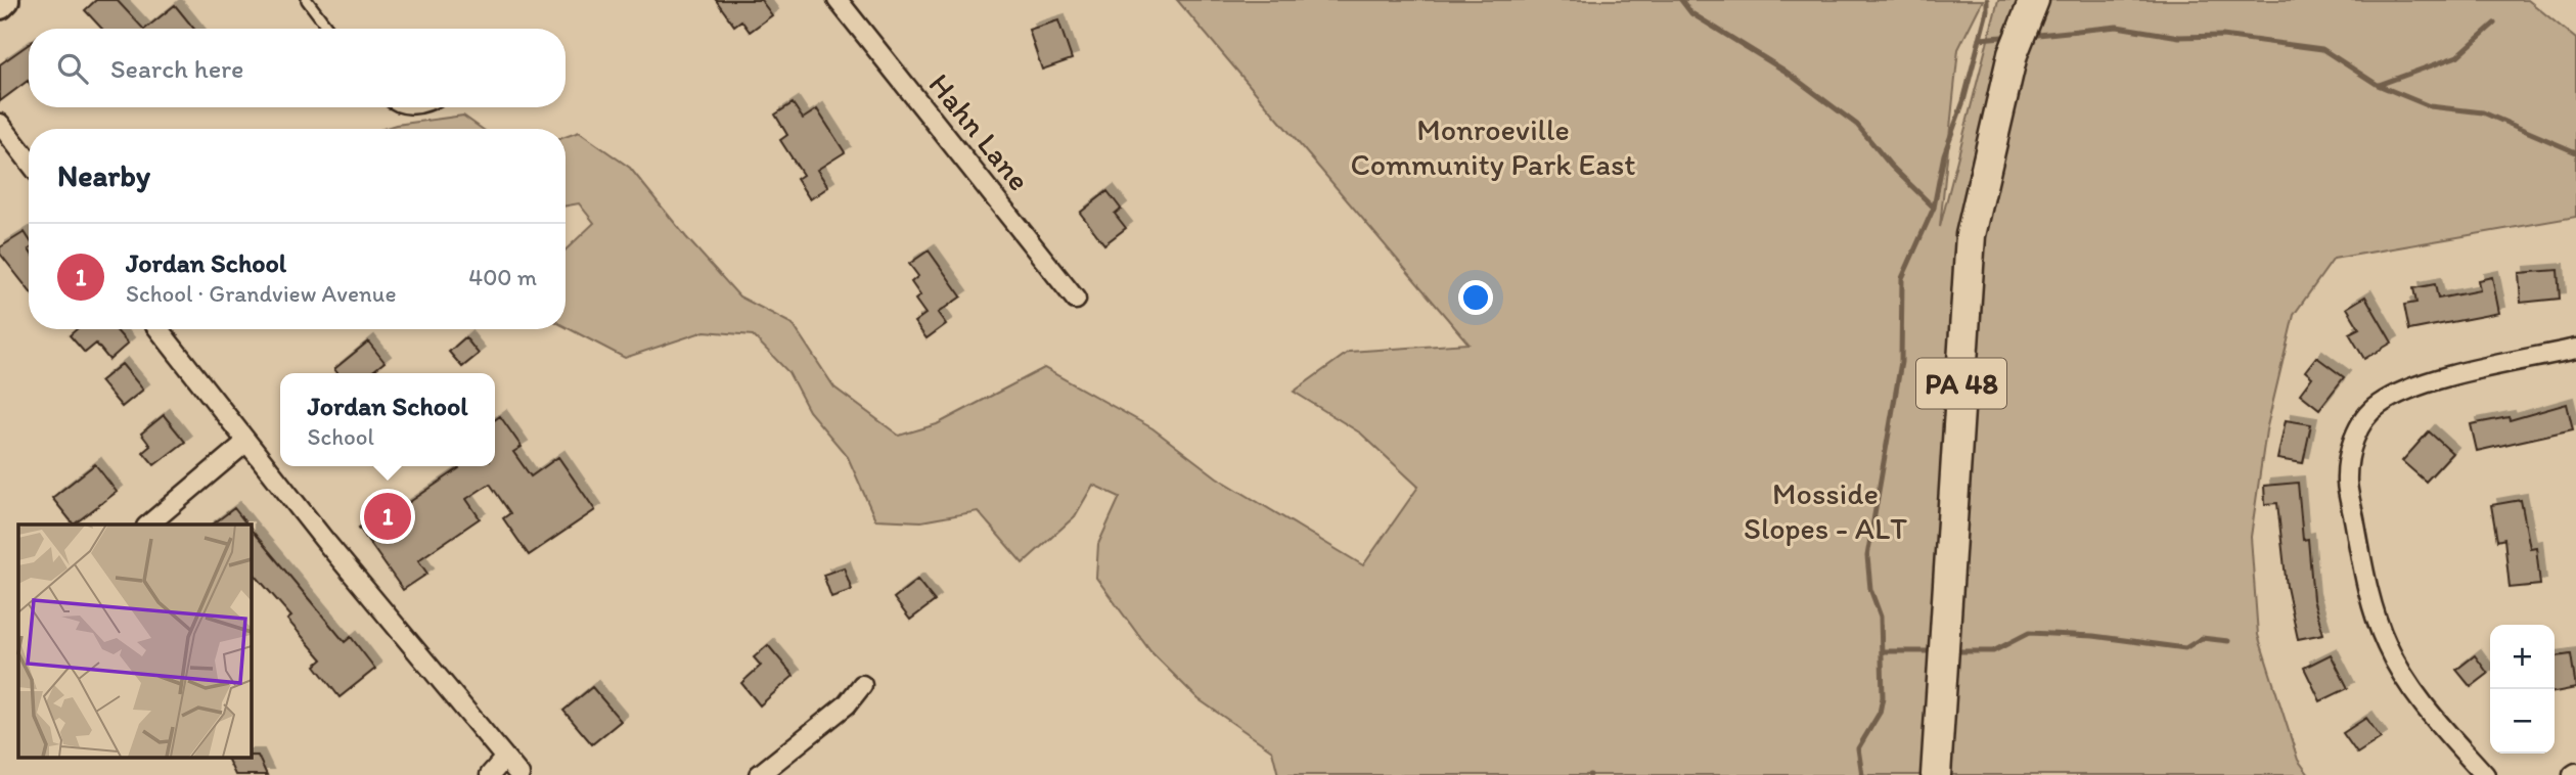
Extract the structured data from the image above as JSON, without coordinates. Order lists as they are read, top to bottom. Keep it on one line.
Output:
{"streets":{"main road":["PA 48"],"street":["Hahn Lane"]},"parks":["Monroeville Community Park East","Mosside Slopes - ALT"],"page":{"search":"Search here","heading":"Nearby","list":[{"mark":"1","name":"Jordan School","note":"School · Grandview Avenue","value":"400 m"}],"popup":["Jordan School","School"],"pins":"1","map_buttons":["+","−"]}}
